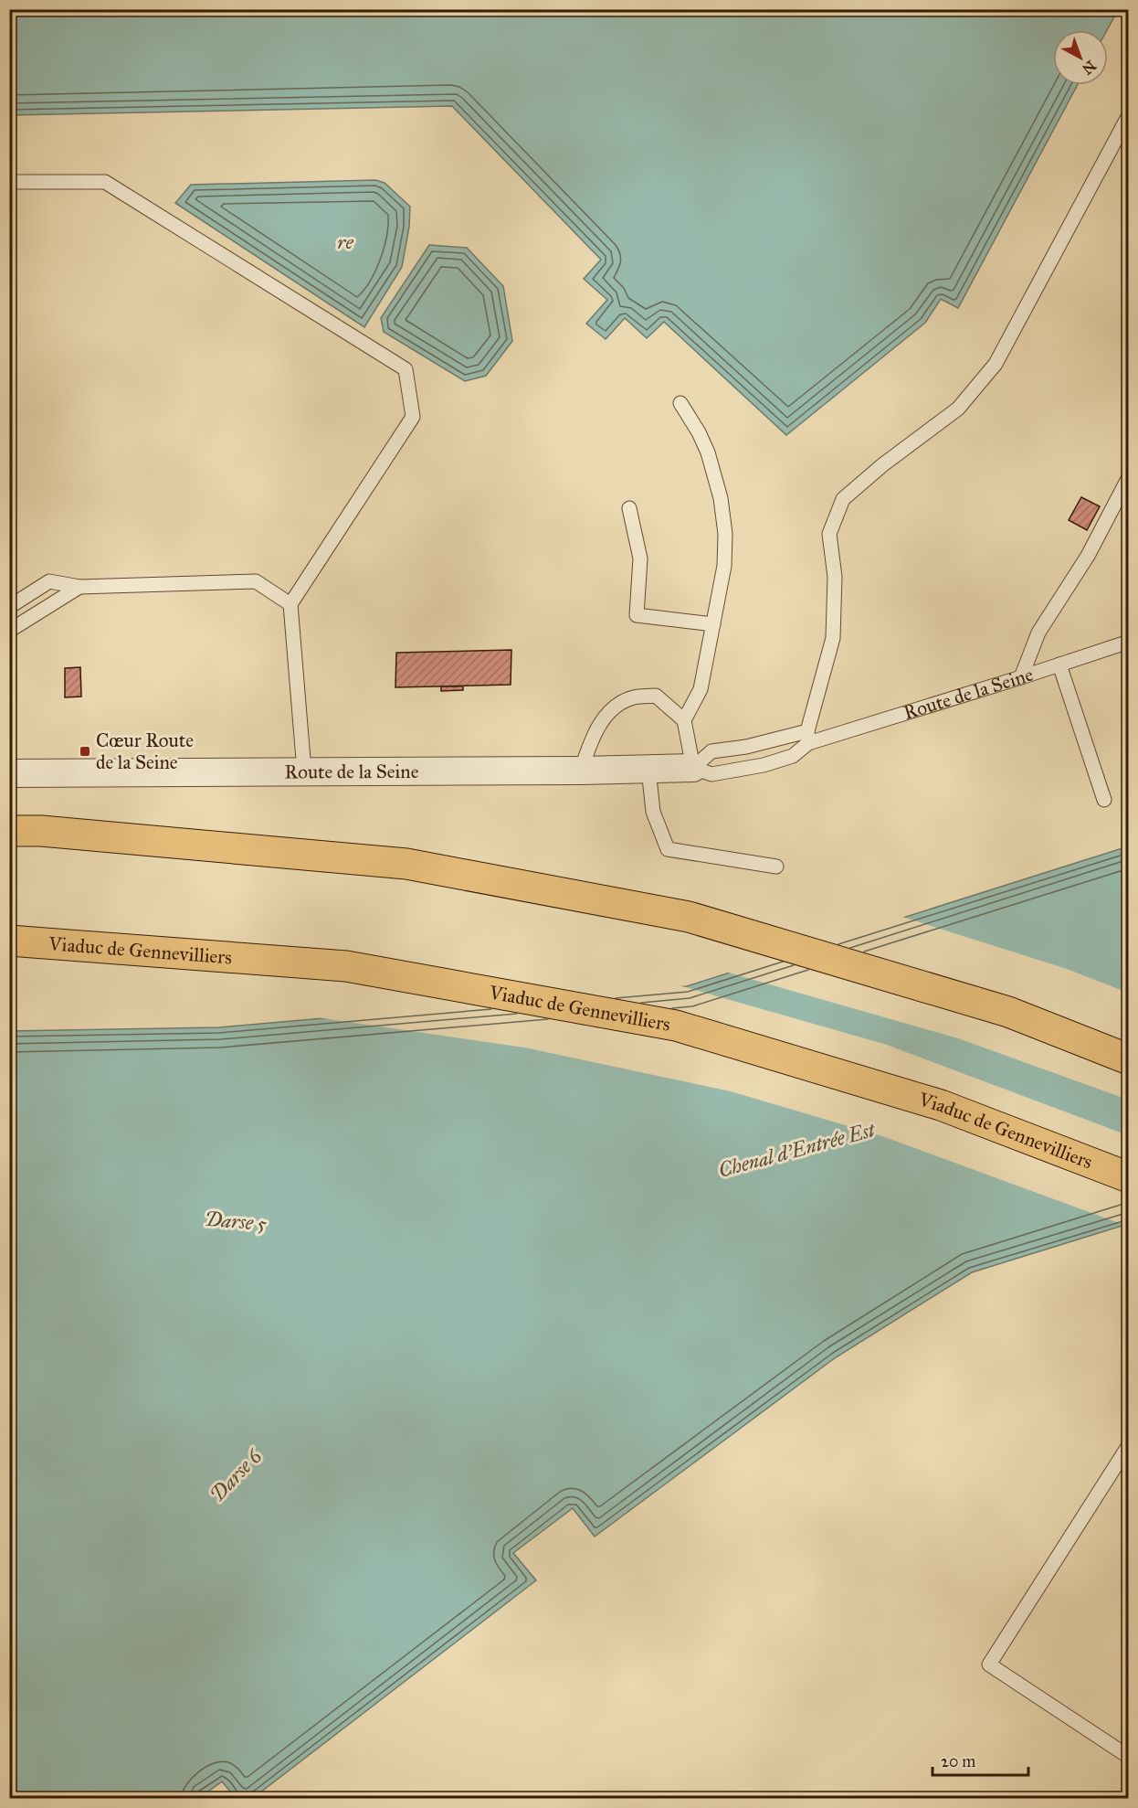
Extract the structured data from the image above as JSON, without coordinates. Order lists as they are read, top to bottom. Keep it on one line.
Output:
{"streets":{"highway":["Viaduc de Gennevilliers"],"street":["Route de la Seine"]},"water":["re","Chenal d'Entrée Est","Darse 5","Darse 6"],"places":{"transit":["Cœur Route de la Seine"]},"scale_bar":"20 m","north":"bottom right"}
